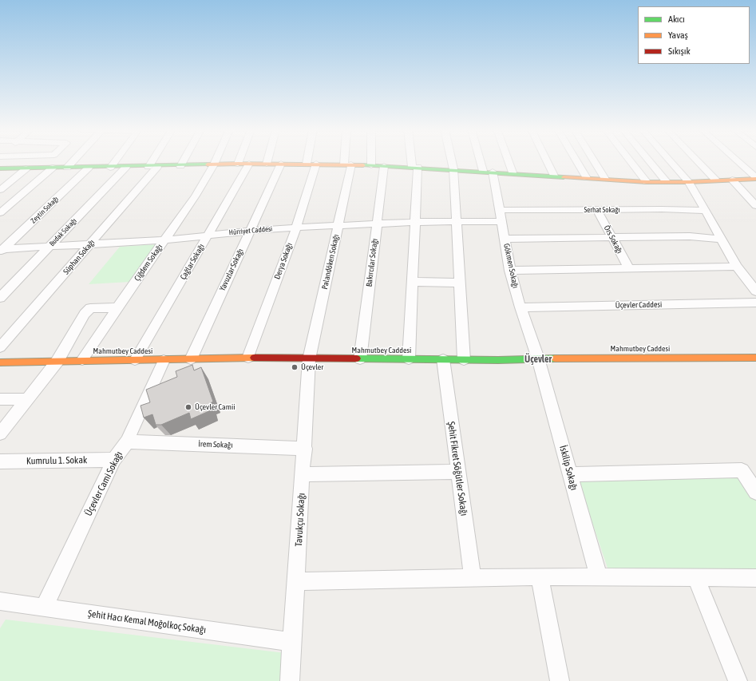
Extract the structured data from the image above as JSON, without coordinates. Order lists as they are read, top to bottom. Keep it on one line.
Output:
{"streets":{"street":["Zeytin Sokağı","Serhat Sokağı","Hürriyet Caddesi","Budak Sokağı","Örs Sokağı","Süphan Sokağı","Derya Sokağı","Çağlar Sokağı","Palandöken Sokağı","Çiğdem Sokağı","Bakırcılar Sokağı","Gökmen Sokağı","Yavuzlar Sokağı","Üçevler Caddesi","Mahmutbey Caddesi","İrem Sokağı","Kumrulu 1. Sokak","İskilip Sokağı","Şehit Fikret Söğütler Sokağı","Üçevler Cami Sokağı","Tavukçu Sokağı","Şehit Hacı Kemal Moğolkoç Sokağı"]},"crossings":[["Zeytin Sokağı","Hürriyet Caddesi"],["Serhat Sokağı","Hürriyet Caddesi"],["Serhat Sokağı","Örs Sokağı"],["Serhat Sokağı","Gökmen Sokağı"],["Hürriyet Caddesi","Budak Sokağı"],["Hürriyet Caddesi","Süphan Sokağı"],["Hürriyet Caddesi","Derya Sokağı"],["Hürriyet Caddesi","Çağlar Sokağı"],["Hürriyet Caddesi","Palandöken Sokağı"],["Hürriyet Caddesi","Çiğdem Sokağı"],["Hürriyet Caddesi","Bakırcılar Sokağı"],["Hürriyet Caddesi","Gökmen Sokağı"],["Hürriyet Caddesi","Yavuzlar Sokağı"],["Derya Sokağı","Mahmutbey Caddesi"],["Çağlar Sokağı","Mahmutbey Caddesi"],["Palandöken Sokağı","Mahmutbey Caddesi"],["Palandöken Sokağı","Tavukçu Sokağı"],["Çiğdem Sokağı","Mahmutbey Caddesi"],["Bakırcılar Sokağı","Mahmutbey Caddesi"],["Gökmen Sokağı","Üçevler Caddesi"],["Gökmen Sokağı","Mahmutbey Caddesi"],["Gökmen Sokağı","İskilip Sokağı"],["Yavuzlar Sokağı","Mahmutbey Caddesi"],["Mahmutbey Caddesi","İskilip Sokağı"],["Mahmutbey Caddesi","Şehit Fikret Söğütler Sokağı"],["Mahmutbey Caddesi","Üçevler Cami Sokağı"],["Mahmutbey Caddesi","Tavukçu Sokağı"],["İrem Sokağı","Üçevler Cami Sokağı"],["İrem Sokağı","Tavukçu Sokağı"],["Kumrulu 1. Sokak","Üçevler Cami Sokağı"],["Üçevler Cami Sokağı","Şehit Hacı Kemal Moğolkoç Sokağı"],["Tavukçu Sokağı","Şehit Hacı Kemal Moğolkoç Sokağı"]],"districts":["Üçevler"],"places":["Üçevler","Üçevler Camii"],"legend":["Akıcı","Yavaş","Sıkışık"]}
